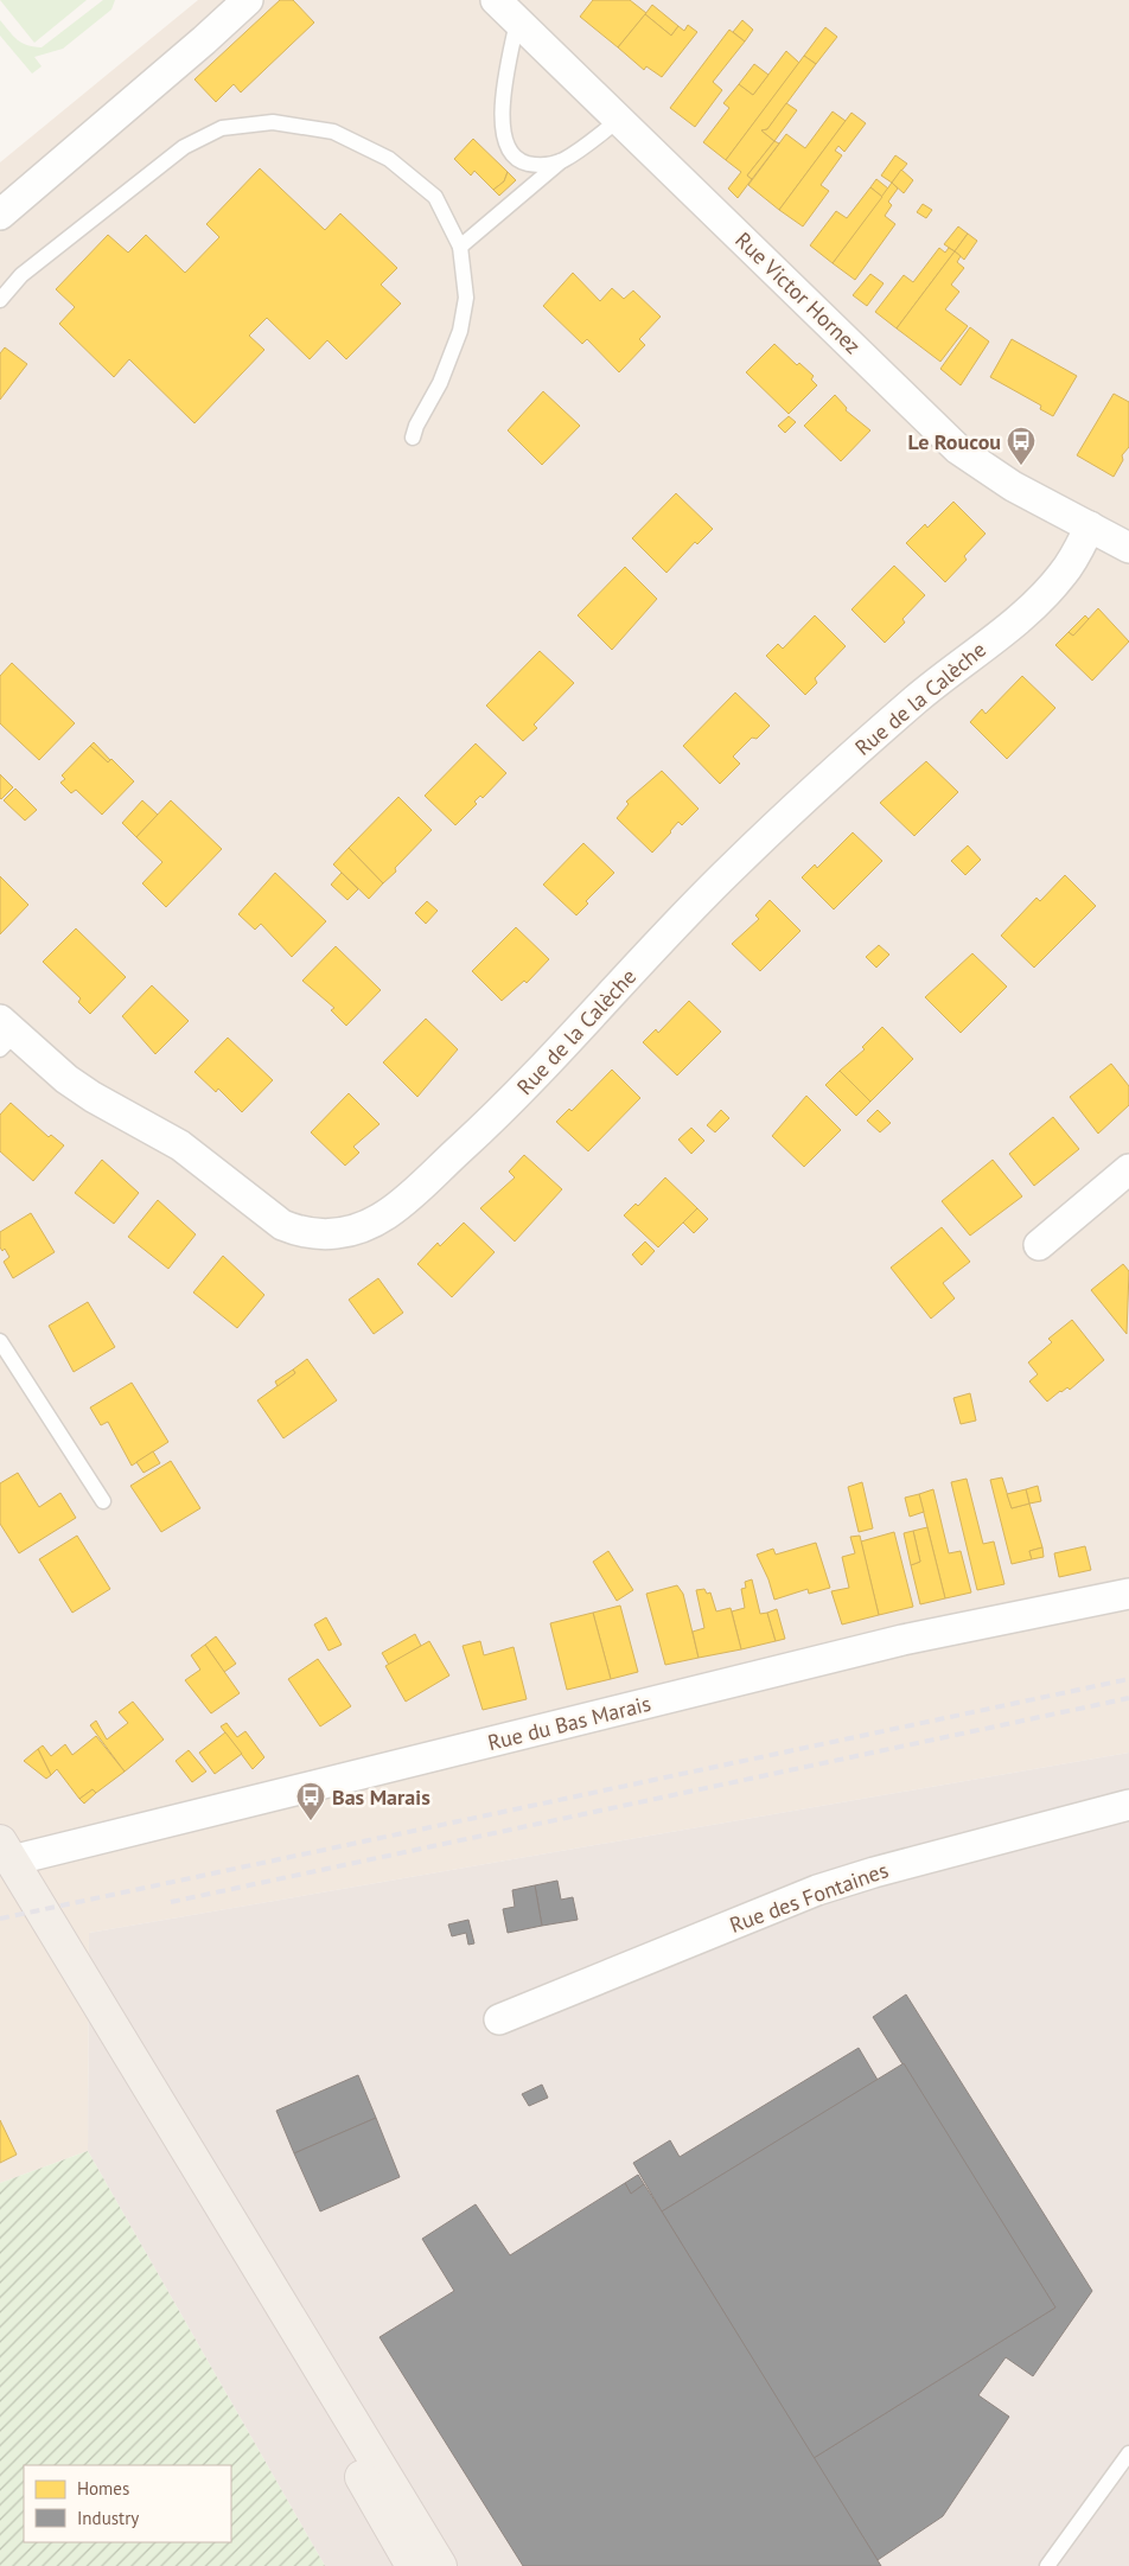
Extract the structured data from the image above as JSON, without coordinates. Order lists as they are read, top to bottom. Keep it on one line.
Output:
{"streets":{"street":["Rue Victor Hornez","Rue de la Calèche","Rue du Bas Marais","Rue des Fontaines"]},"crossings":[["Rue Victor Hornez","Rue de la Calèche"]],"places":{"bus stop":["Le Roucou","Bas Marais"]},"legend":["Homes","Industry"]}
